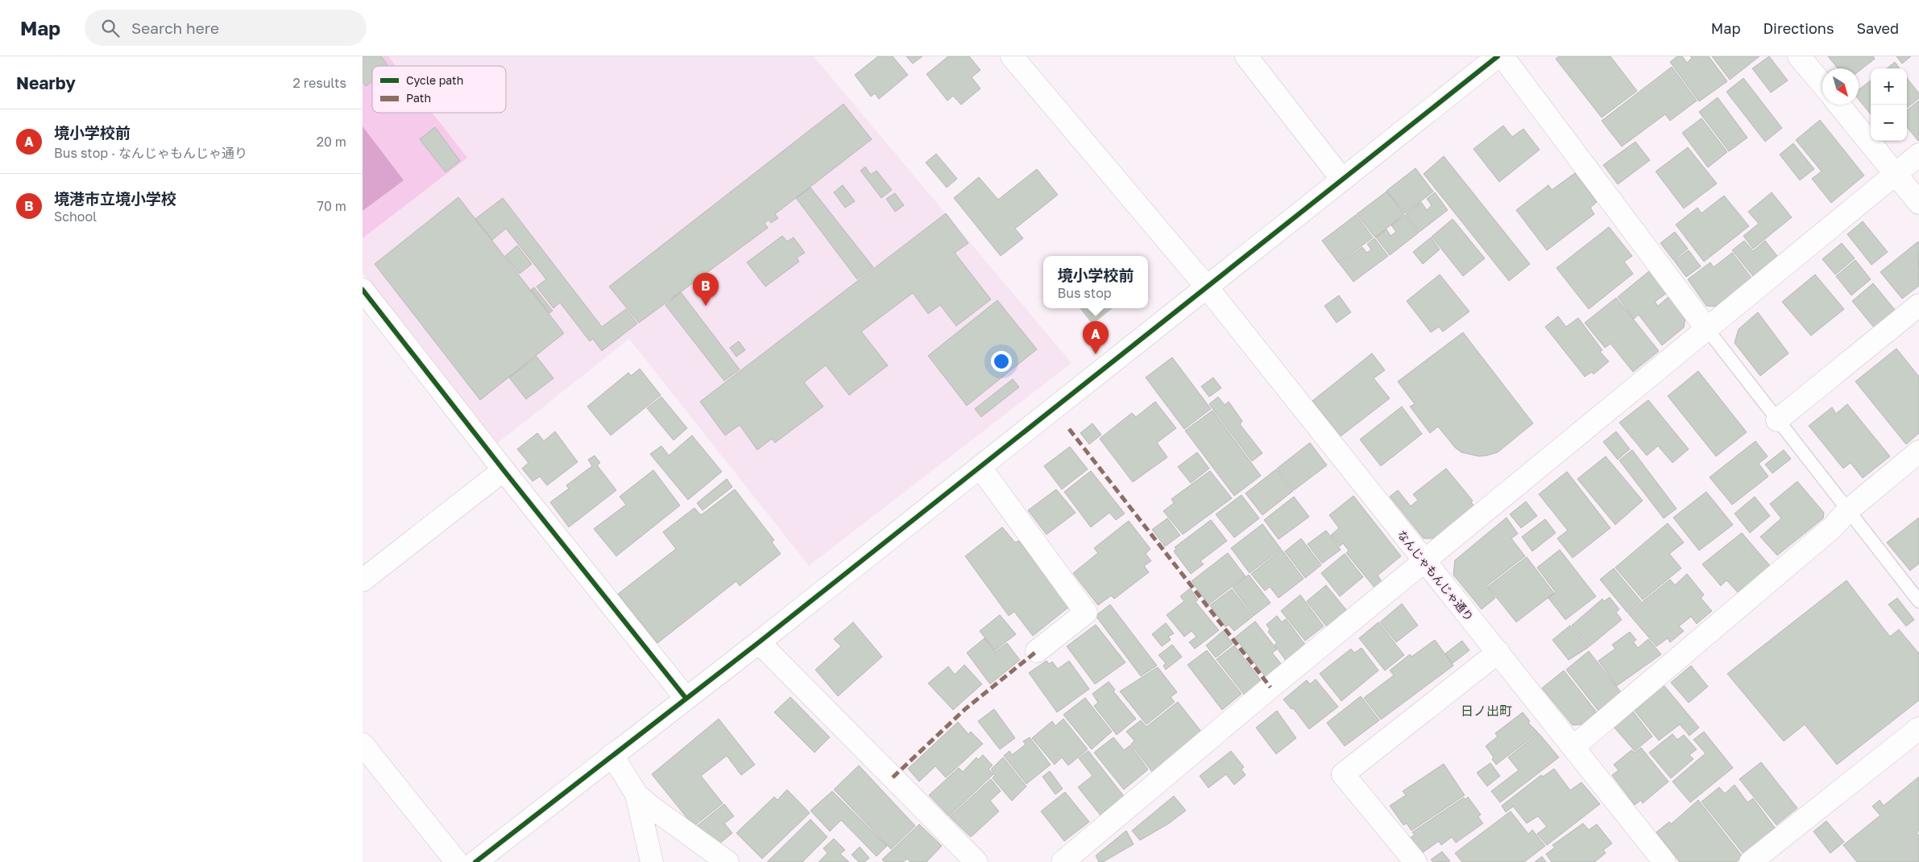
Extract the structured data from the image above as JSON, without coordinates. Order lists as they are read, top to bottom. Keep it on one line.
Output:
{"streets":{"street":["なんじゃもんじゃ通り"]},"districts":["日ノ出町"],"legend":["Cycle path","Path"],"north":"bottom right","page":{"header":"Map","search":"Search here","nav":["Map","Directions","Saved"],"heading":["Nearby","2 results"],"map_buttons":["+","−"],"list":[{"mark":"A","name":"境小学校前","note":"Bus stop · なんじゃもんじゃ通り","value":"20 m"},{"mark":"B","name":"境港市立境小学校","note":"School","value":"70 m"}],"popup":["境小学校前","Bus stop"],"pins":["B","A"]}}
